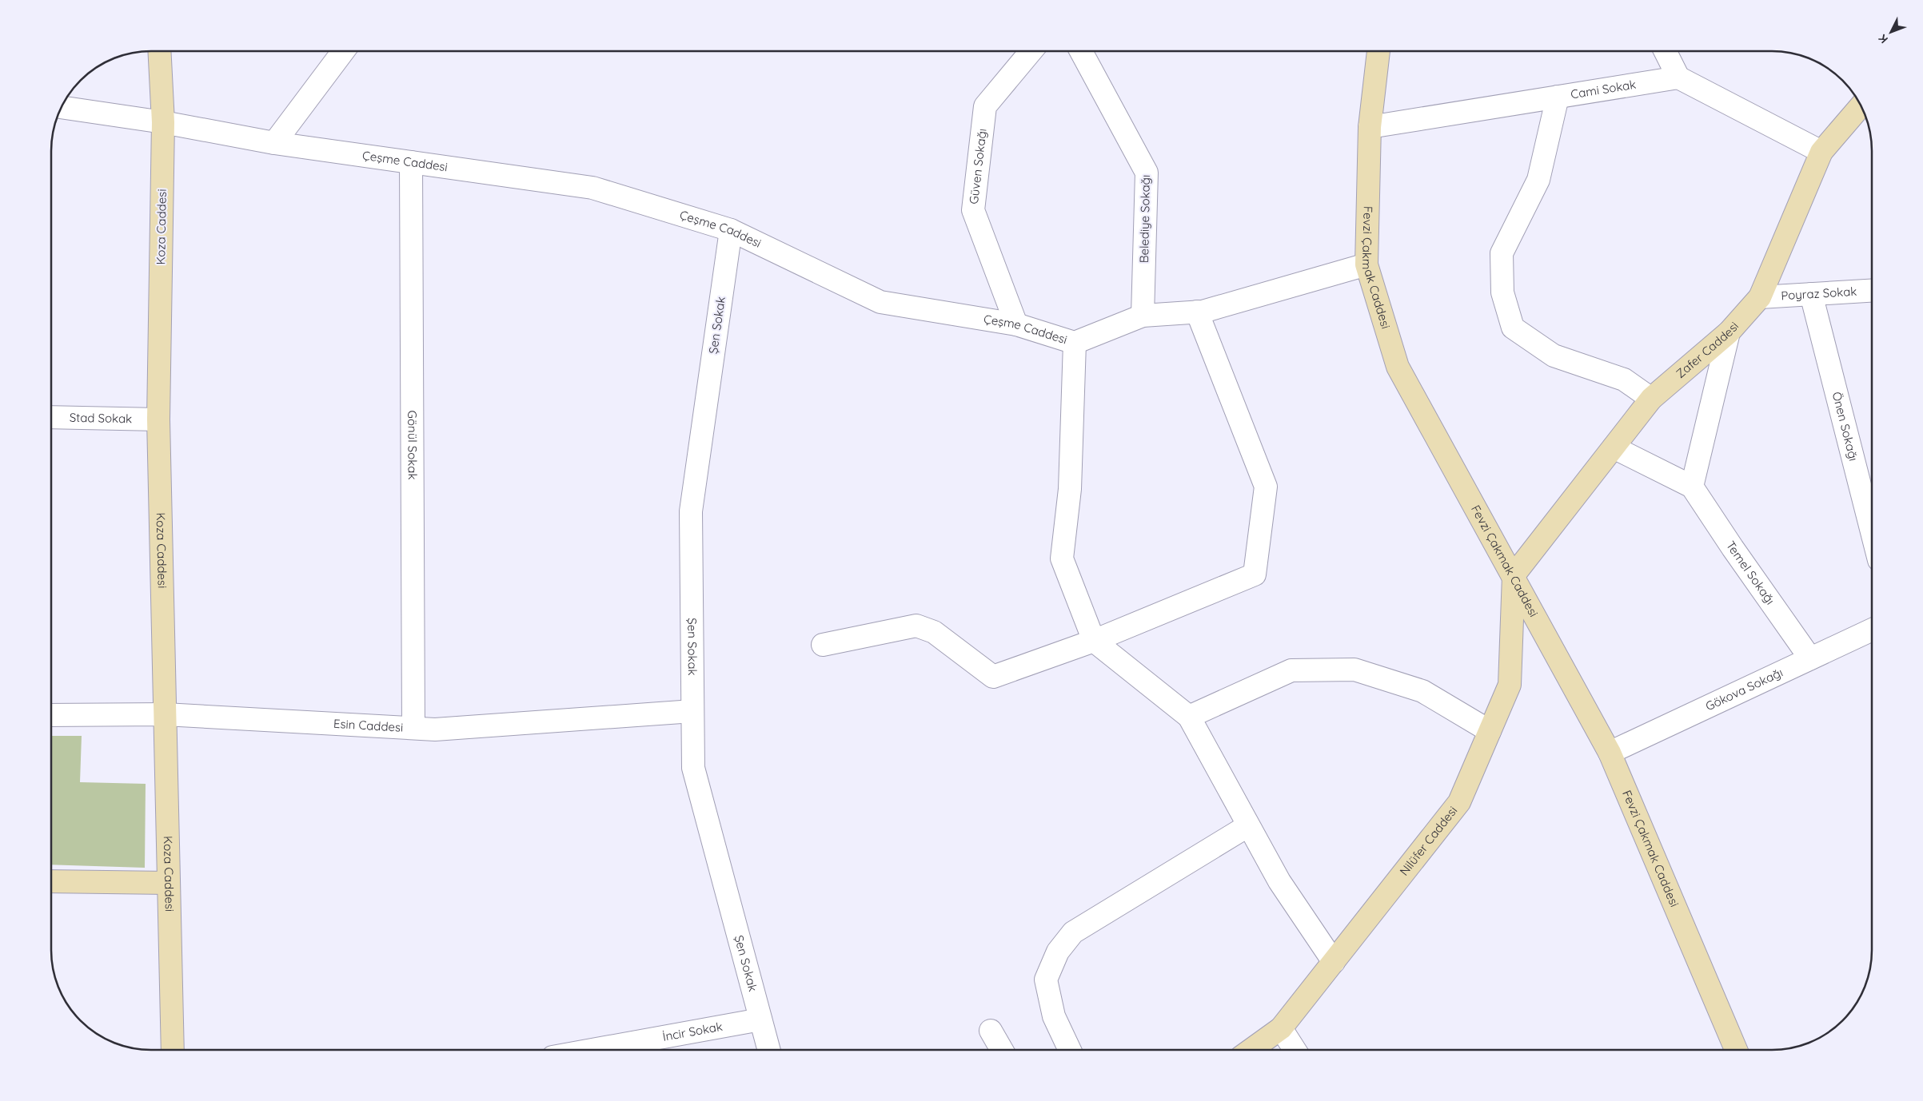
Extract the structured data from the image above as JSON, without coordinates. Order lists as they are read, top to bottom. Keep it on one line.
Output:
{"streets":{"street":["Cami Sokak","Çeşme Caddesi","Güven Sokağı","Belediye Sokağı","Koza Caddesi","Fevzi Çakmak Caddesi","Poyraz Sokak","Şen Sokak","Zafer Caddesi","Stad Sokak","Önen Sokağı","Gönül Sokak","Temel Sokağı","Gökova Sokağı","Esin Caddesi","Nilüfer Caddesi","İncir Sokak"]},"crossings":[["Cami Sokak","Fevzi Çakmak Caddesi"],["Çeşme Caddesi","Güven Sokağı"],["Çeşme Caddesi","Belediye Sokağı"],["Çeşme Caddesi","Koza Caddesi"],["Çeşme Caddesi","Fevzi Çakmak Caddesi"],["Çeşme Caddesi","Şen Sokak"],["Çeşme Caddesi","Gönül Sokak"],["Koza Caddesi","Stad Sokak"],["Koza Caddesi","Esin Caddesi"],["Fevzi Çakmak Caddesi","Zafer Caddesi"],["Fevzi Çakmak Caddesi","Gökova Sokağı"],["Fevzi Çakmak Caddesi","Nilüfer Caddesi"],["Poyraz Sokak","Zafer Caddesi"],["Poyraz Sokak","Önen Sokağı"],["Şen Sokak","Esin Caddesi"],["Şen Sokak","İncir Sokak"],["Zafer Caddesi","Temel Sokağı"],["Zafer Caddesi","Nilüfer Caddesi"],["Gönül Sokak","Esin Caddesi"],["Temel Sokağı","Gökova Sokağı"]],"north":"bottom left"}
